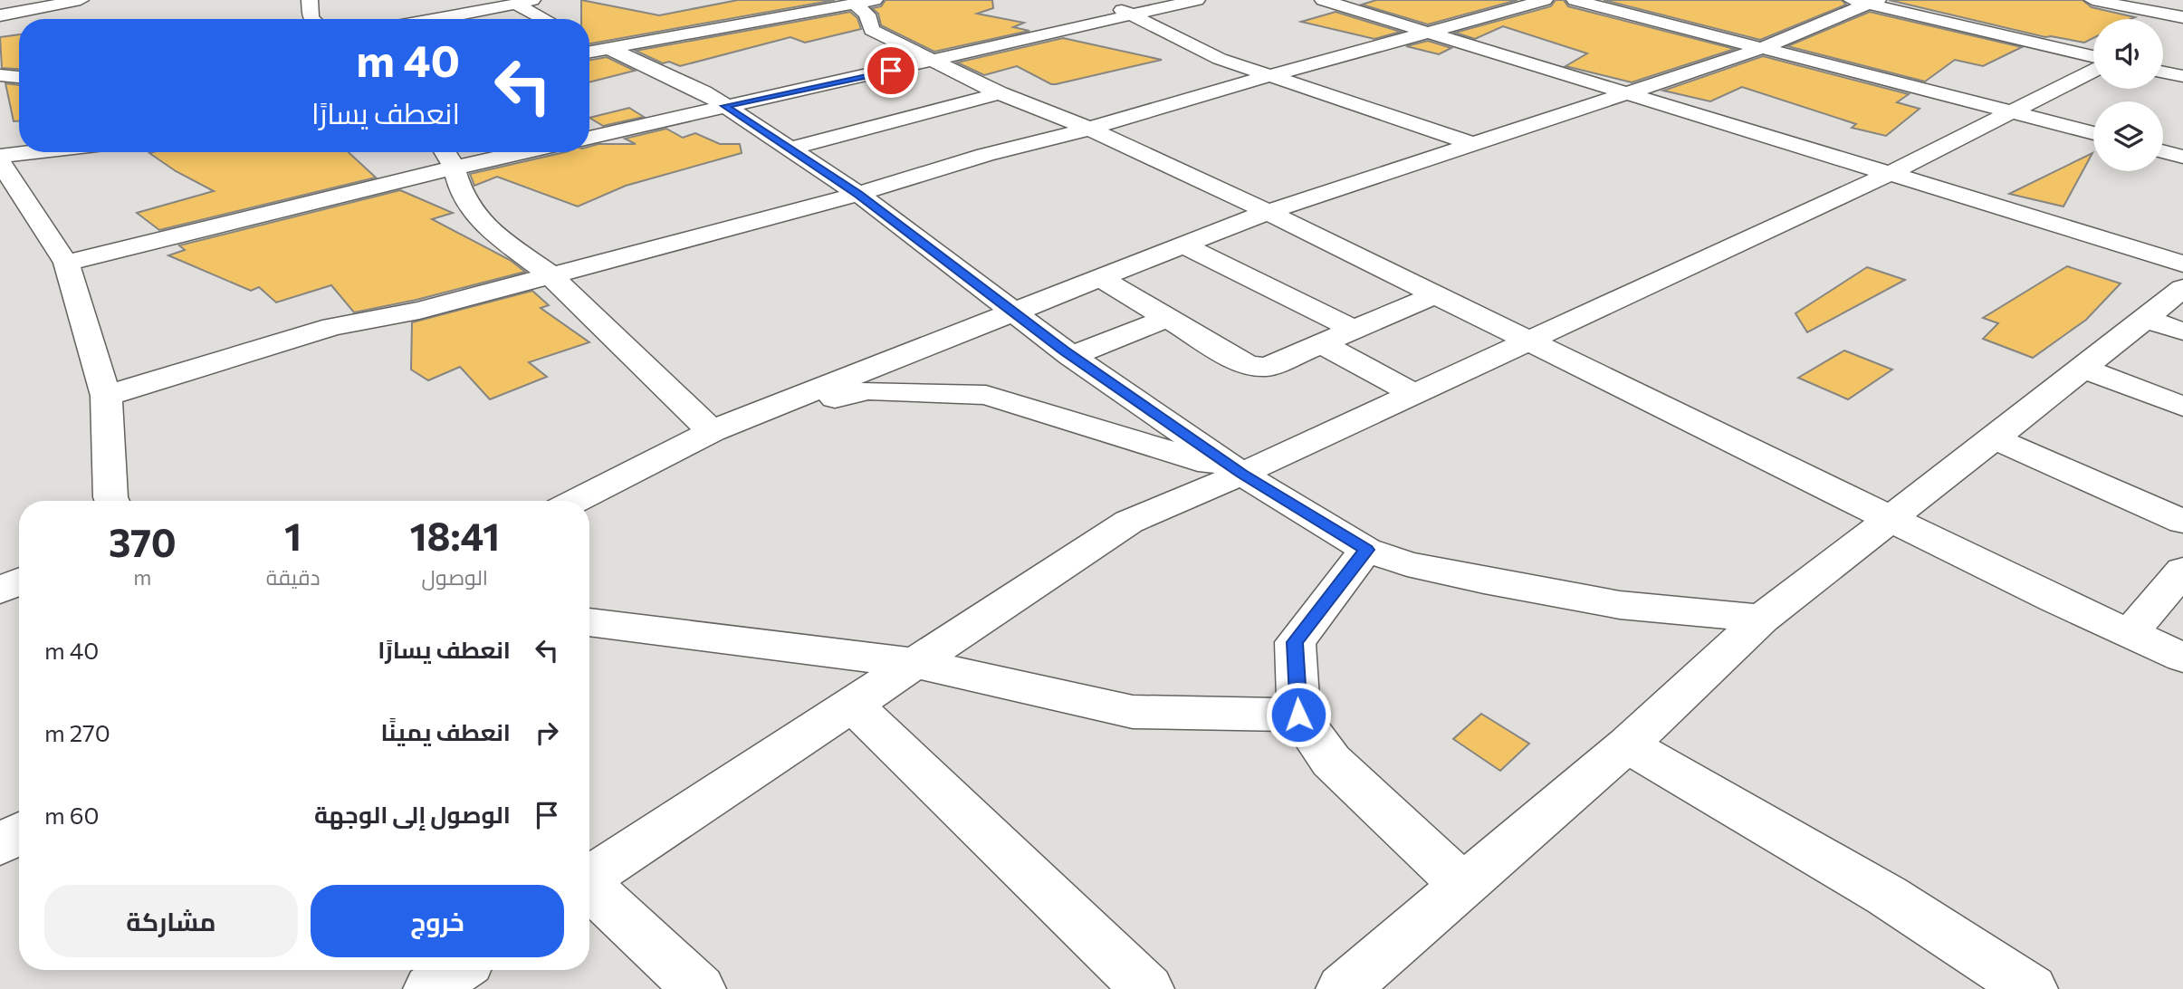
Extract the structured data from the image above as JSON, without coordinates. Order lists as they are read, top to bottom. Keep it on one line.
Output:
{"page":{"turn":["40 m","انعطف يسارًا"],"eta":["18:41","الوصول","1","دقيقة","370","m"],"list":[{"name":"انعطف يسارًا","value":"40 m"},{"name":"انعطف يمينًا","value":"270 m"},{"name":"الوصول إلى الوجهة","value":"60 m"}],"buttons":["خروج","مشاركة"]}}
